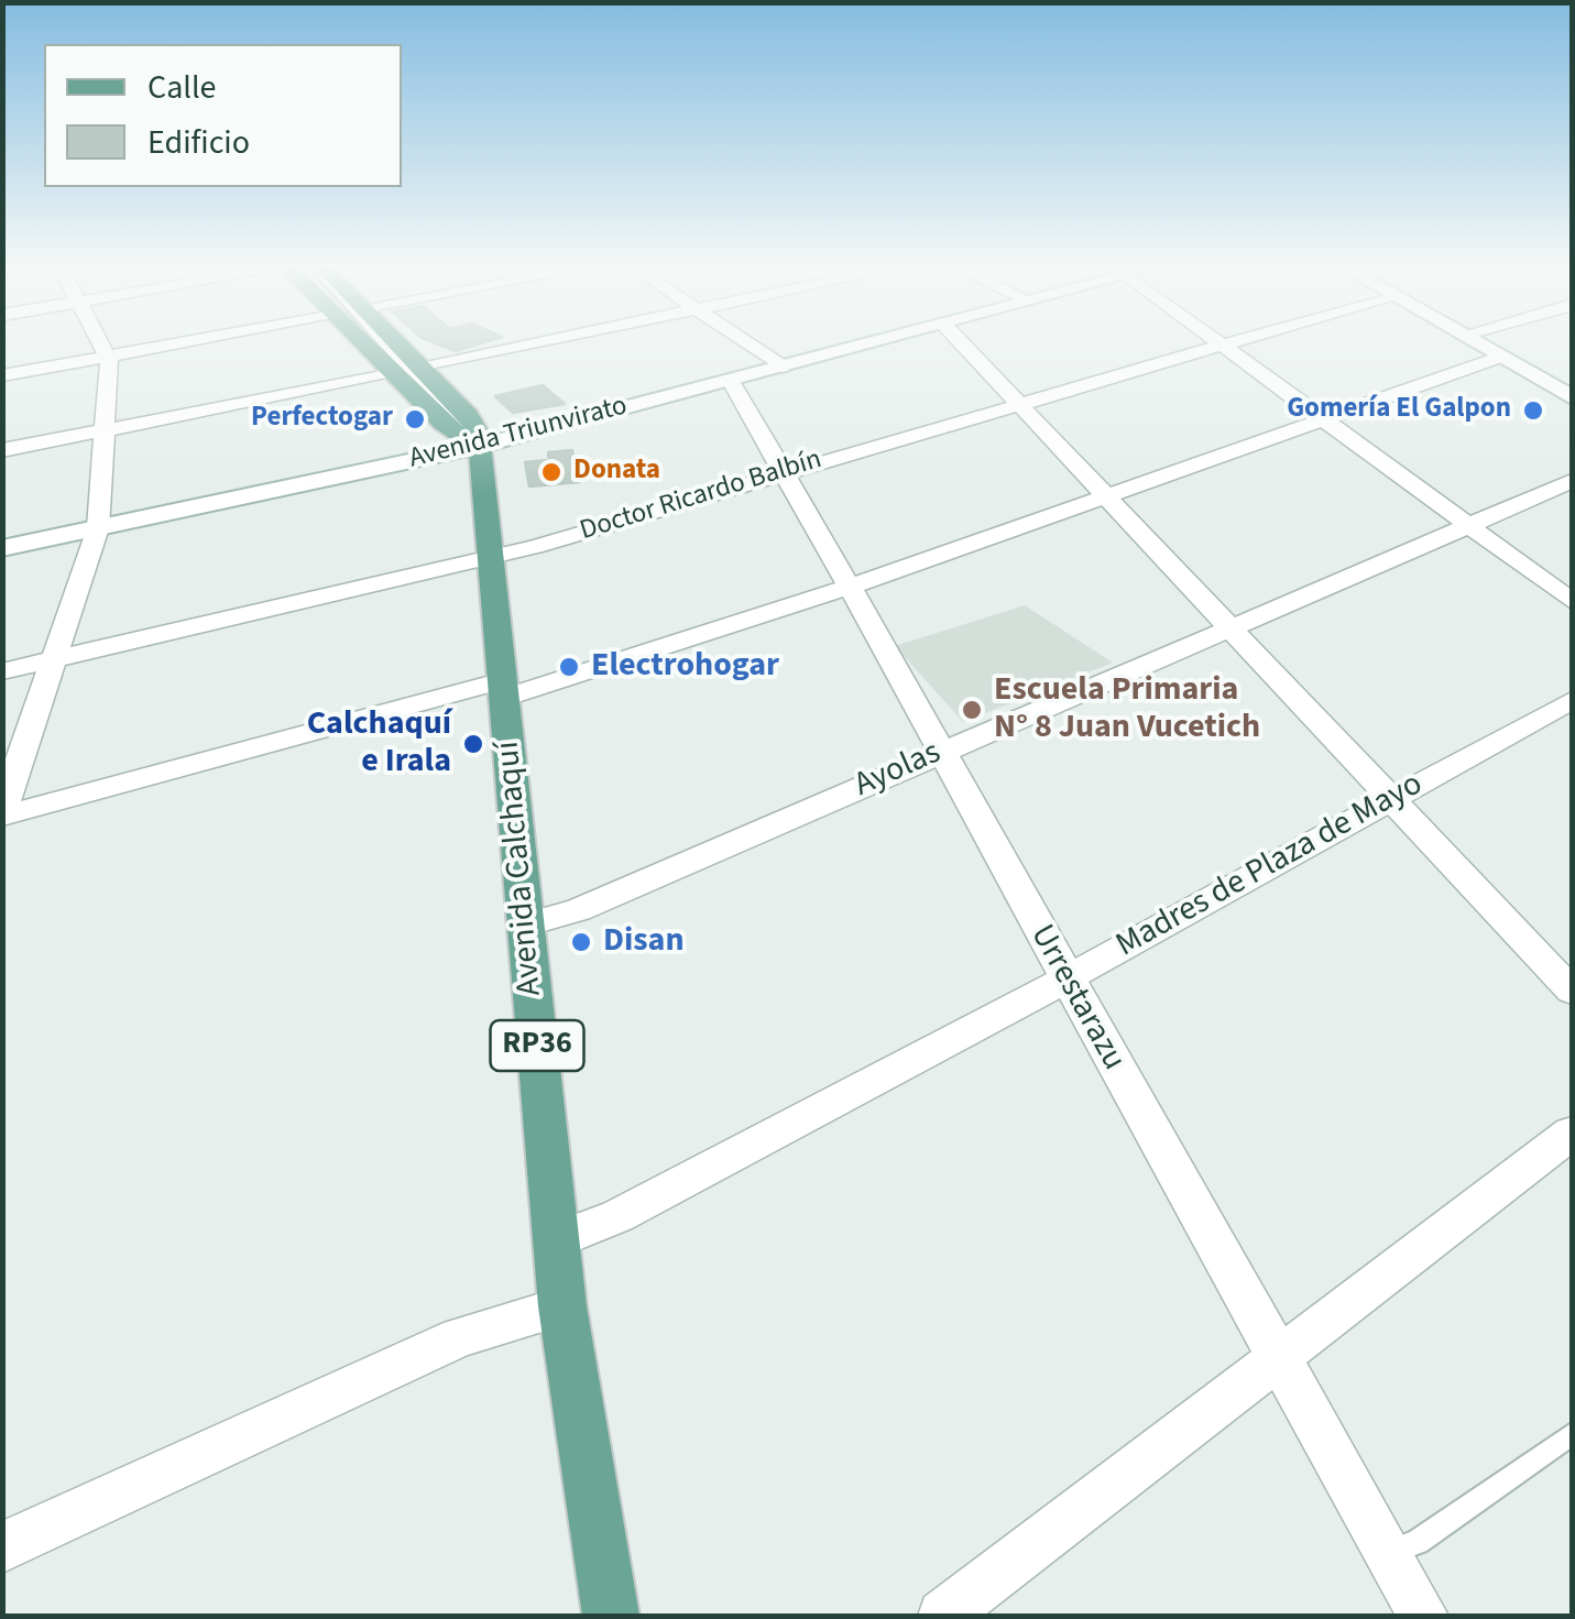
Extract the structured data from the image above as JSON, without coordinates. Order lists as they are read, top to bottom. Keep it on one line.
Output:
{"streets":{"main road":["Avenida Calchaquí","RP36"],"street":["Avenida Triunvirato","Doctor Ricardo Balbín","Ayolas","Madres de Plaza de Mayo","Urrestarazu"]},"crossings":[["Avenida Triunvirato","Avenida Calchaquí"],["Avenida Triunvirato","Urrestarazu"],["Doctor Ricardo Balbín","Avenida Calchaquí"],["Doctor Ricardo Balbín","Urrestarazu"],["Ayolas","Avenida Calchaquí"],["Ayolas","Urrestarazu"],["Madres de Plaza de Mayo","Avenida Calchaquí"],["Madres de Plaza de Mayo","Urrestarazu"]],"places":["Gomería El Galpon","Perfectogar","Donata","Electrohogar","Escuela Primaria N° 8 Juan Vucetich","Calchaquí e Irala","Disan"],"legend":["Calle","Edificio"]}
